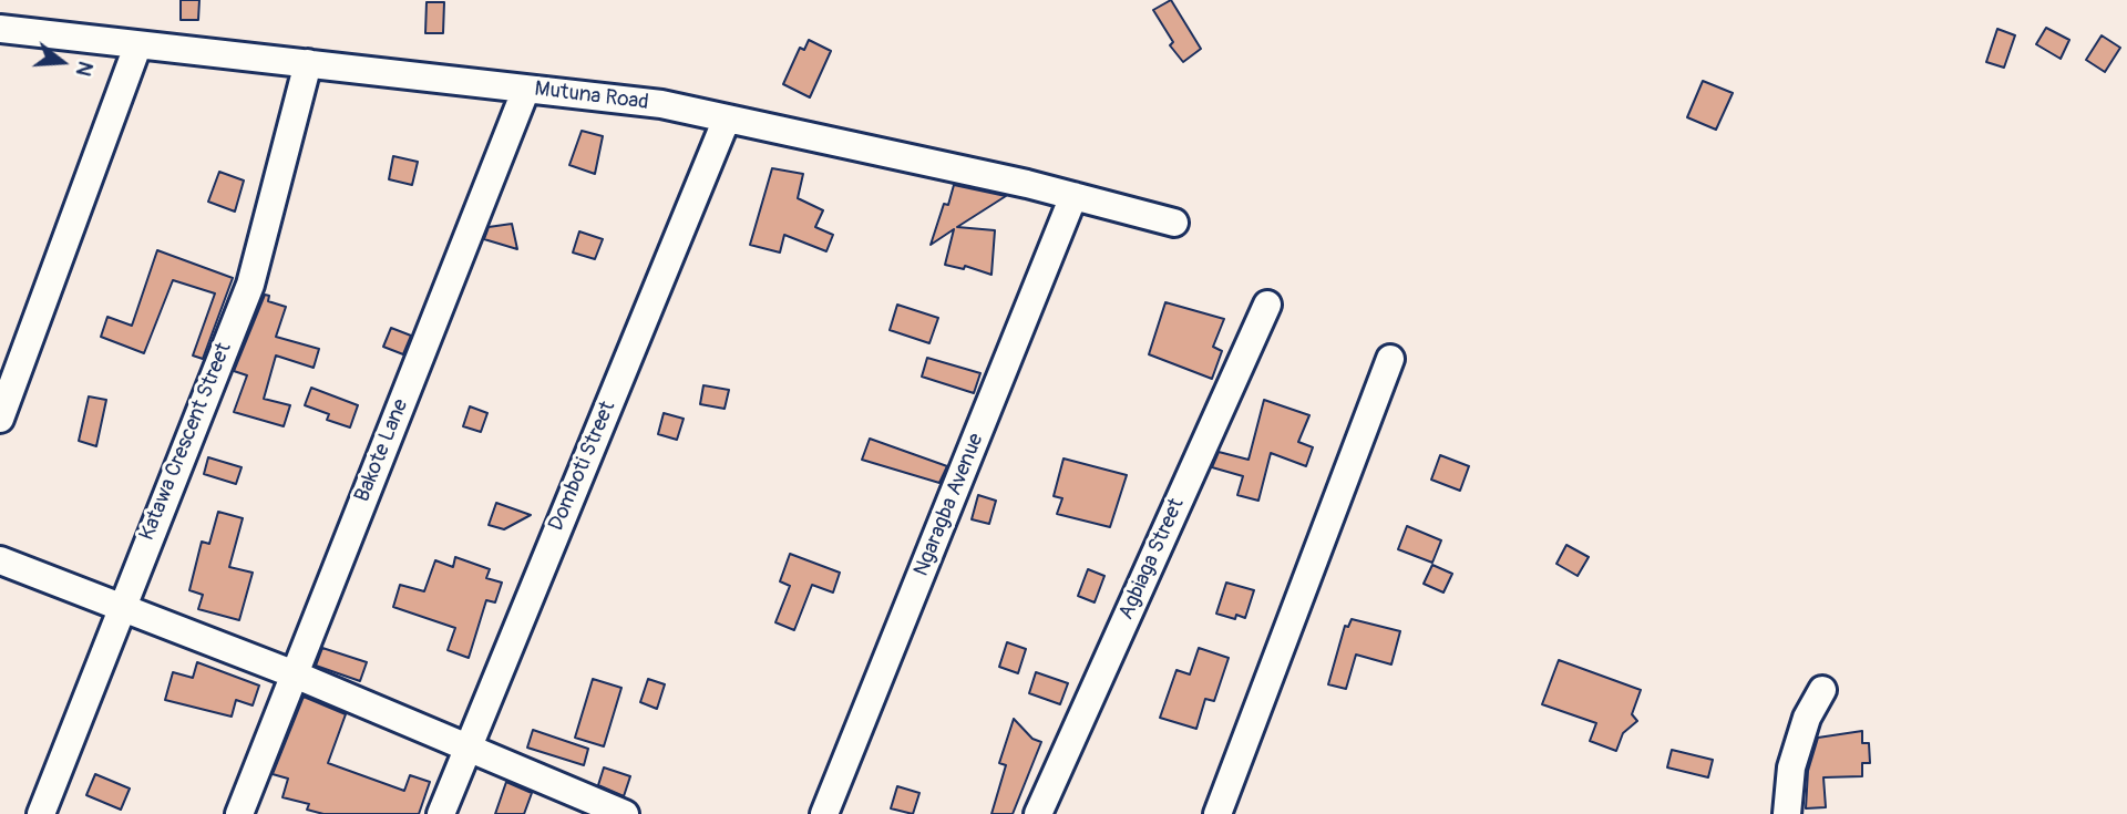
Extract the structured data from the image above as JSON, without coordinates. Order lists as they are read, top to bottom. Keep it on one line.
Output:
{"streets":{"street":["Mutuna Road","Katawa Crescent Street","Bakote Lane","Domboti Street","Ngaragba Avenue","Agbiaga Street"]},"crossings":[["Mutuna Road","Katawa Crescent Street"],["Mutuna Road","Bakote Lane"],["Mutuna Road","Domboti Street"],["Mutuna Road","Ngaragba Avenue"]],"north":"right"}
